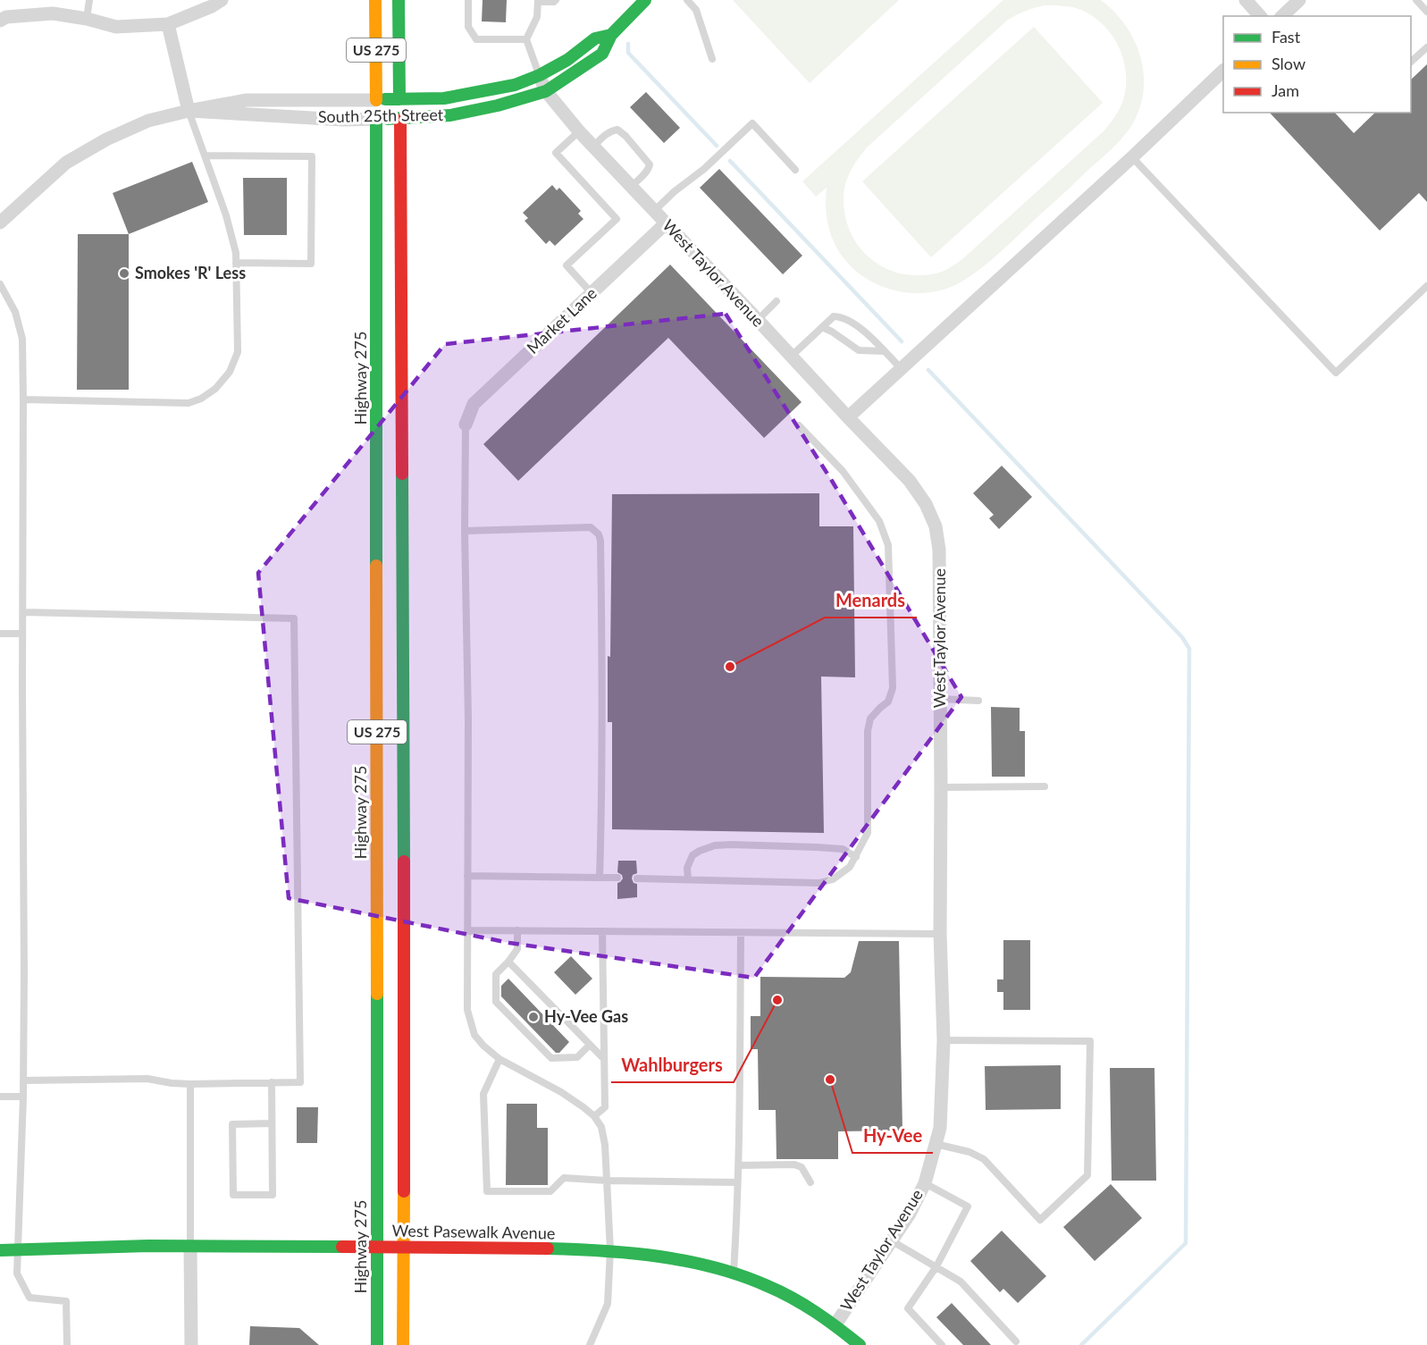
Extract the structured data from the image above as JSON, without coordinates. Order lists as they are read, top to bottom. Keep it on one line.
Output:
{"streets":{"main road":["US 275","South 25th Street","Highway 275","West Pasewalk Avenue"],"street":["West Taylor Avenue","Market Lane"]},"crossings":[["US 275","South 25th Street"],["US 275","West Pasewalk Avenue"],["South 25th Street","West Taylor Avenue"],["South 25th Street","Highway 275"],["West Taylor Avenue","Market Lane"],["West Taylor Avenue","West Pasewalk Avenue"],["Highway 275","West Pasewalk Avenue"]],"places":["Smokes 'R' Less","Menards","Wahlburgers","Hy-Vee Gas","Hy-Vee"],"legend":["Fast","Slow","Jam"]}
